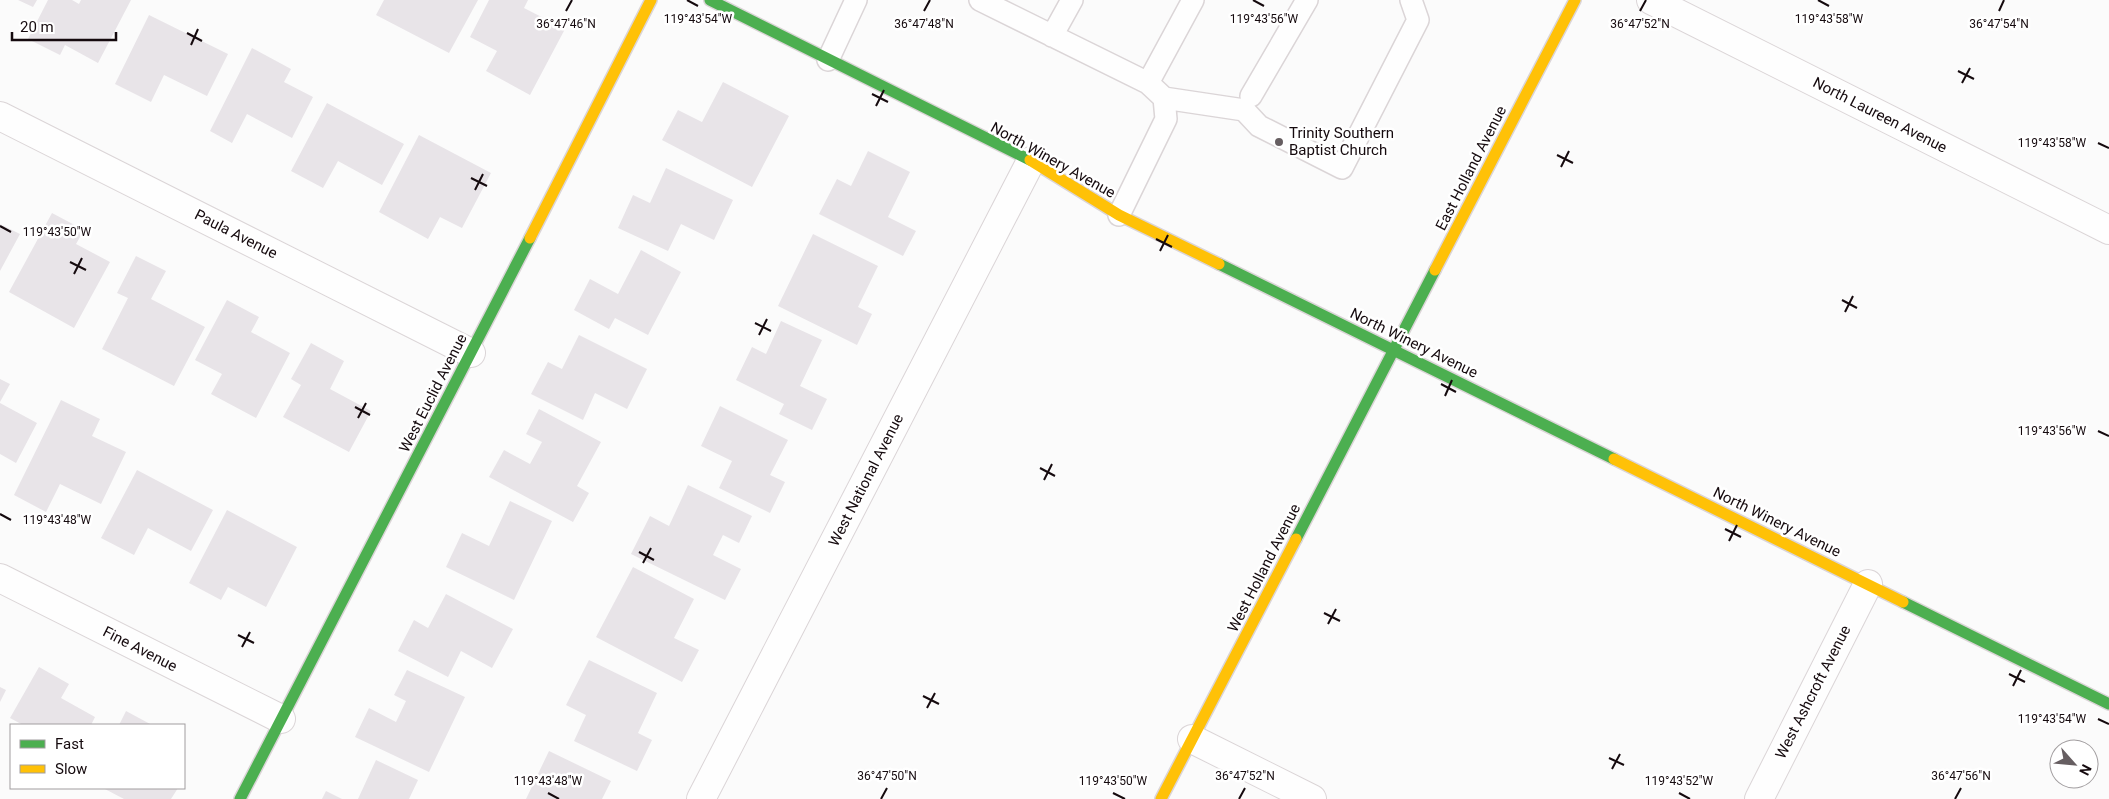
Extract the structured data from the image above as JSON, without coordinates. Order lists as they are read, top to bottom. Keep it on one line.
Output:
{"streets":{"street":["North Laureen Avenue","North Winery Avenue","East Holland Avenue","Paula Avenue","West Euclid Avenue","West National Avenue","West Holland Avenue","Fine Avenue","West Ashcroft Avenue"]},"crossings":[["North Winery Avenue","East Holland Avenue"],["North Winery Avenue","West National Avenue"],["North Winery Avenue","West Holland Avenue"],["North Winery Avenue","West Ashcroft Avenue"],["East Holland Avenue","West Holland Avenue"],["Paula Avenue","West Euclid Avenue"],["West Euclid Avenue","Fine Avenue"]],"places":["Trinity Southern Baptist Church"],"legend":["Fast","Slow"],"scale_bar":"20 m","north":"bottom right","coordinates":["119°43'54\"W","119°43'56\"W","119°43'58\"W","36°47'46\"N","36°47'48\"N","36°47'52\"N","36°47'54\"N","119°43'50\"W","119°43'48\"W","36°47'50\"N","36°47'56\"N","119°43'52\"W"]}
